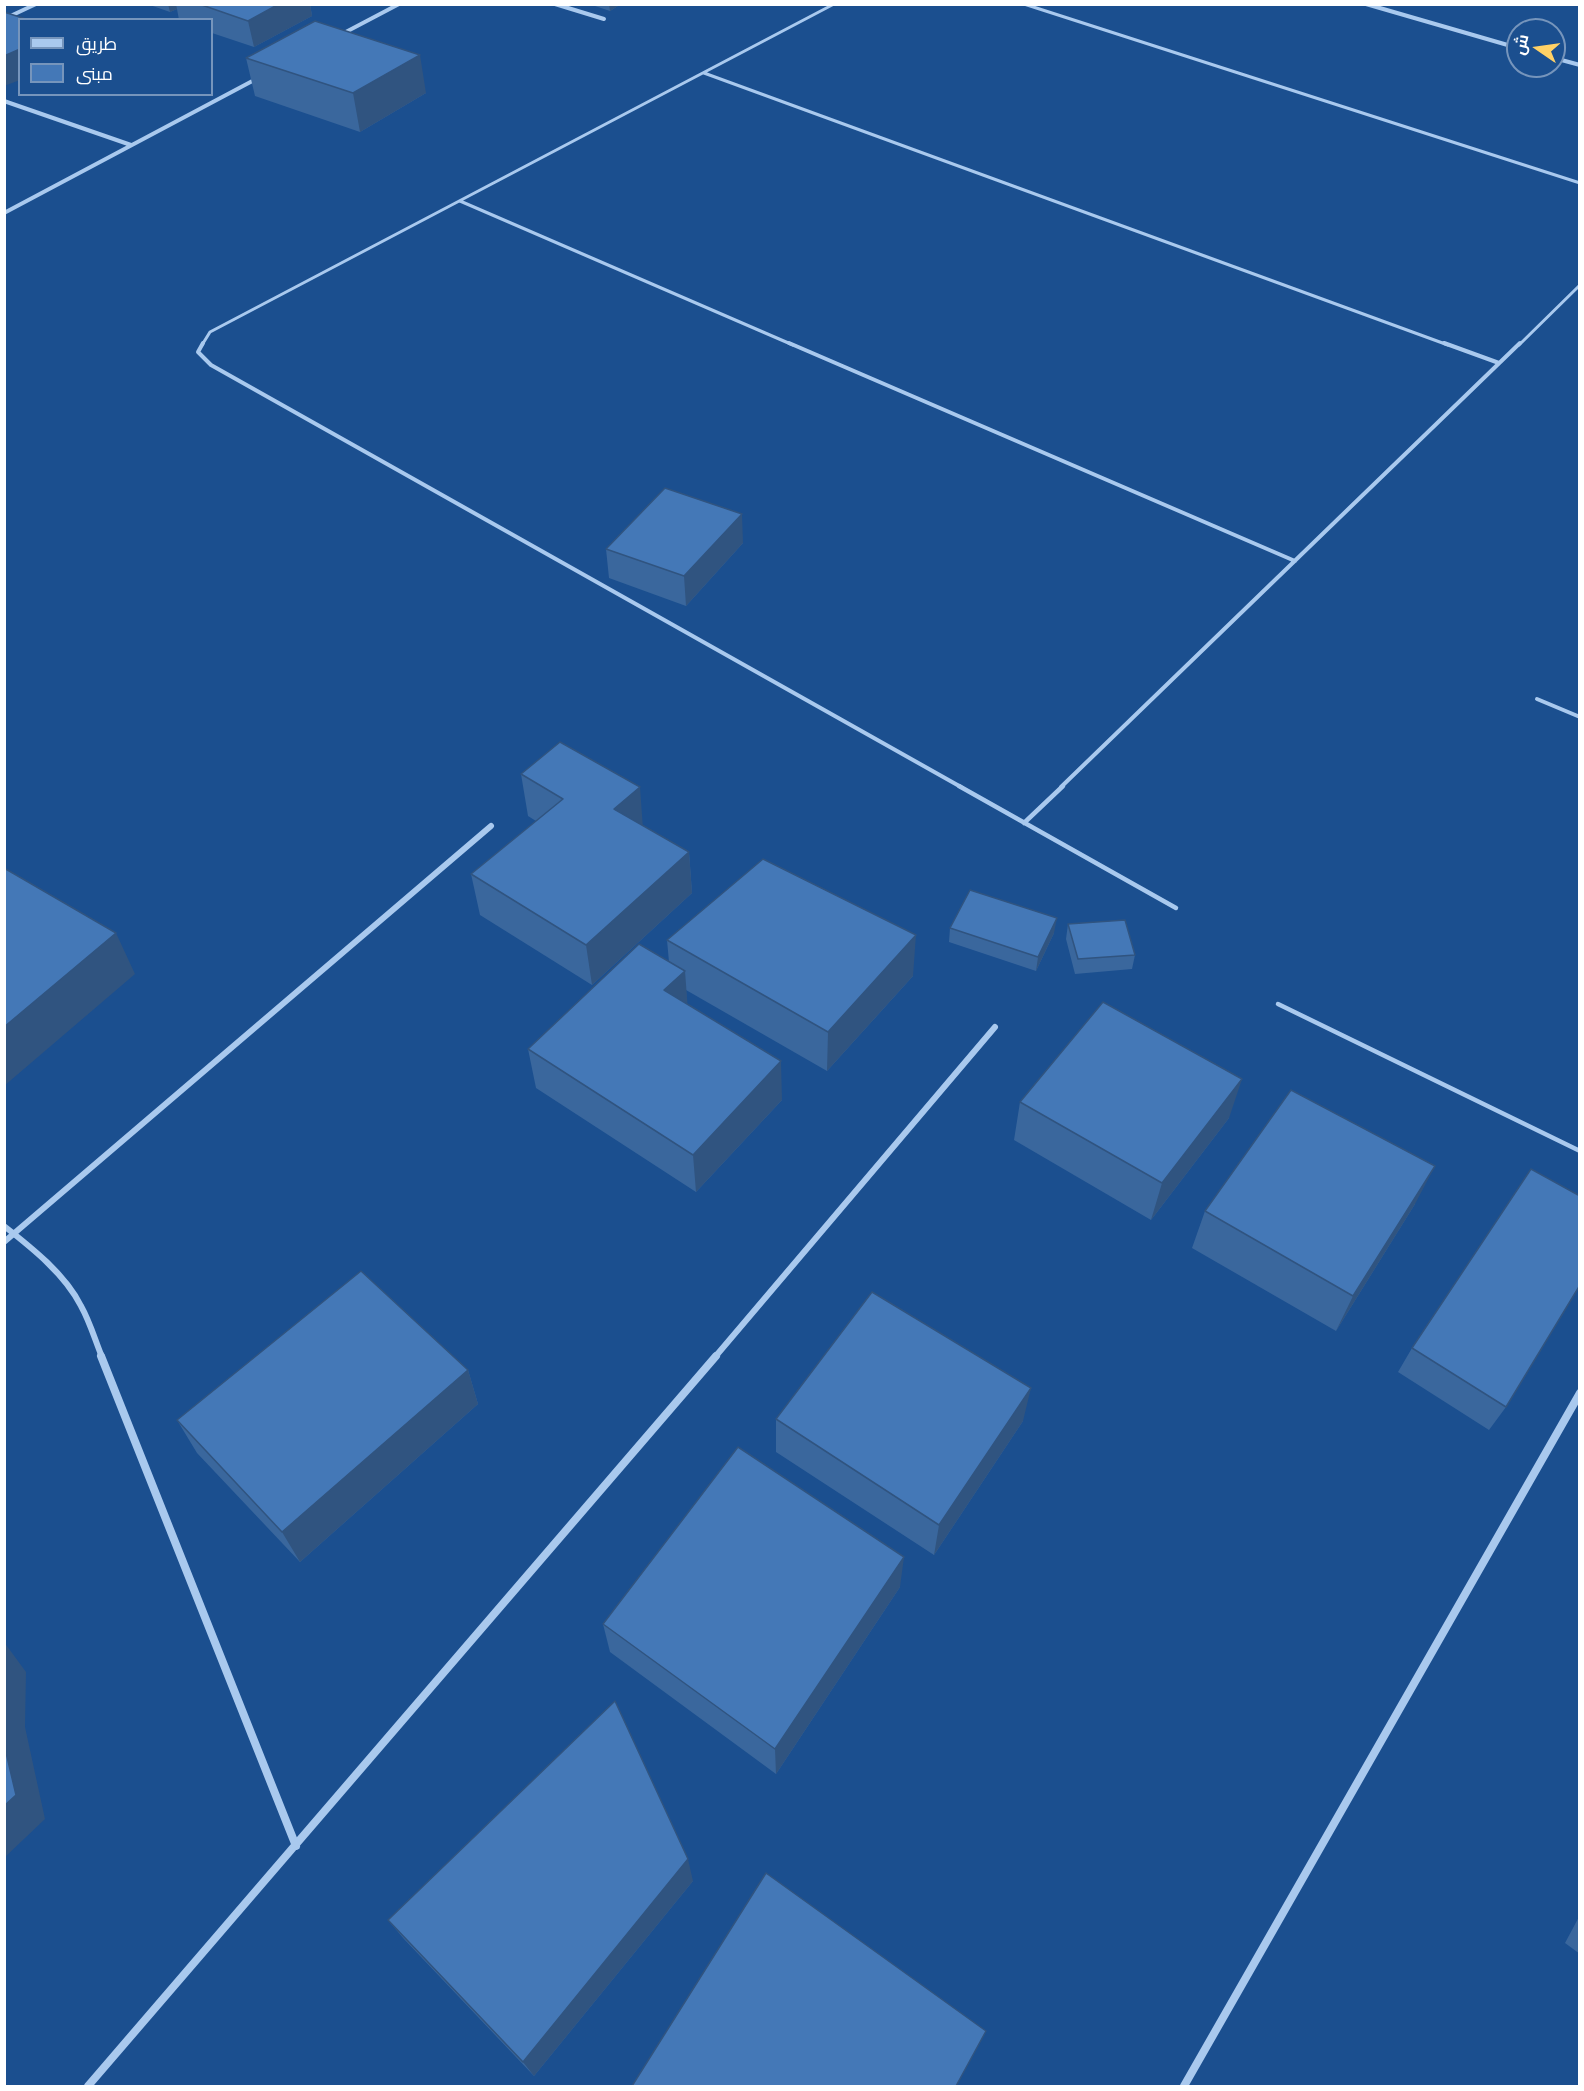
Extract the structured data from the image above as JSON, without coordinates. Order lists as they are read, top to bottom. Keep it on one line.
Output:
{"legend":["طريق","مبنى"],"north":"left"}
